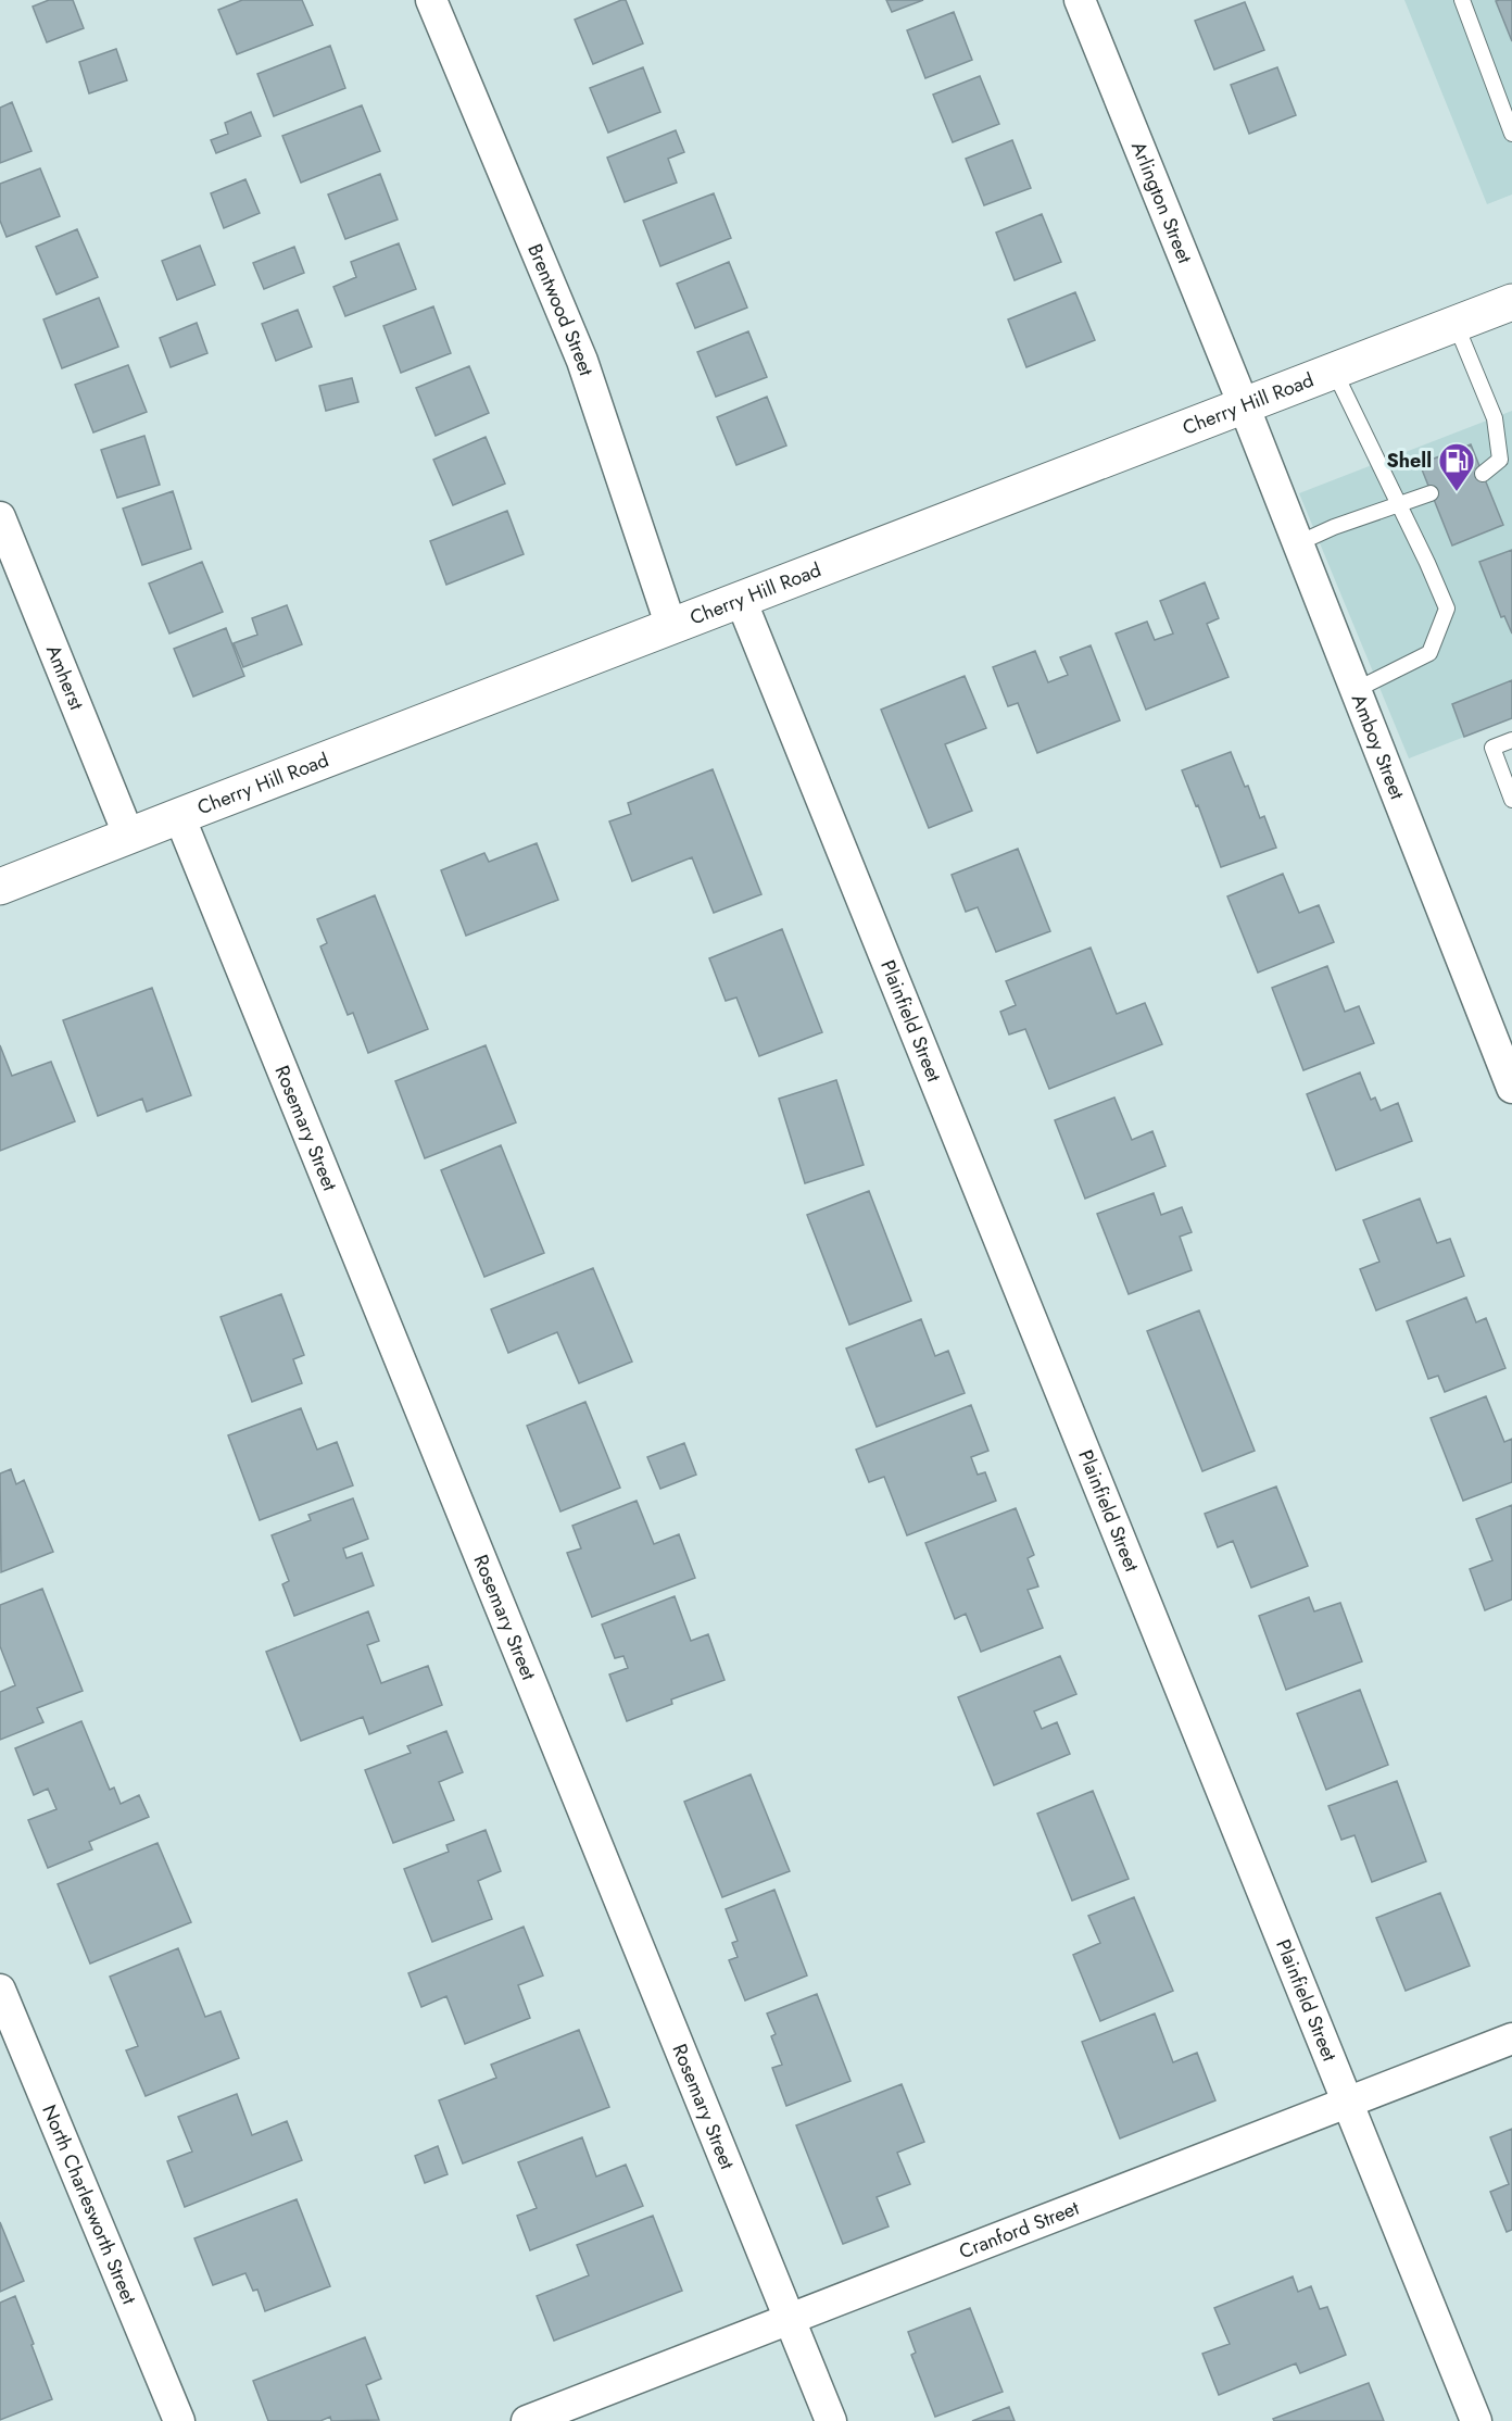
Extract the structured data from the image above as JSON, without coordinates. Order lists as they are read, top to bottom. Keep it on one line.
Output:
{"streets":{"main road":["Cherry Hill Road"],"street":["Arlington Street","Brentwood Street","Amherst","Amboy Street","Plainfield Street","Rosemary Street","North Charlesworth Street","Cranford Street"]},"crossings":[["Arlington Street","Cherry Hill Road"],["Arlington Street","Amboy Street"],["Brentwood Street","Cherry Hill Road"],["Cherry Hill Road","Amherst"],["Cherry Hill Road","Amboy Street"],["Cherry Hill Road","Plainfield Street"],["Cherry Hill Road","Rosemary Street"],["Plainfield Street","Cranford Street"],["Rosemary Street","Cranford Street"]],"places":{"fuel station":["Shell"]}}
